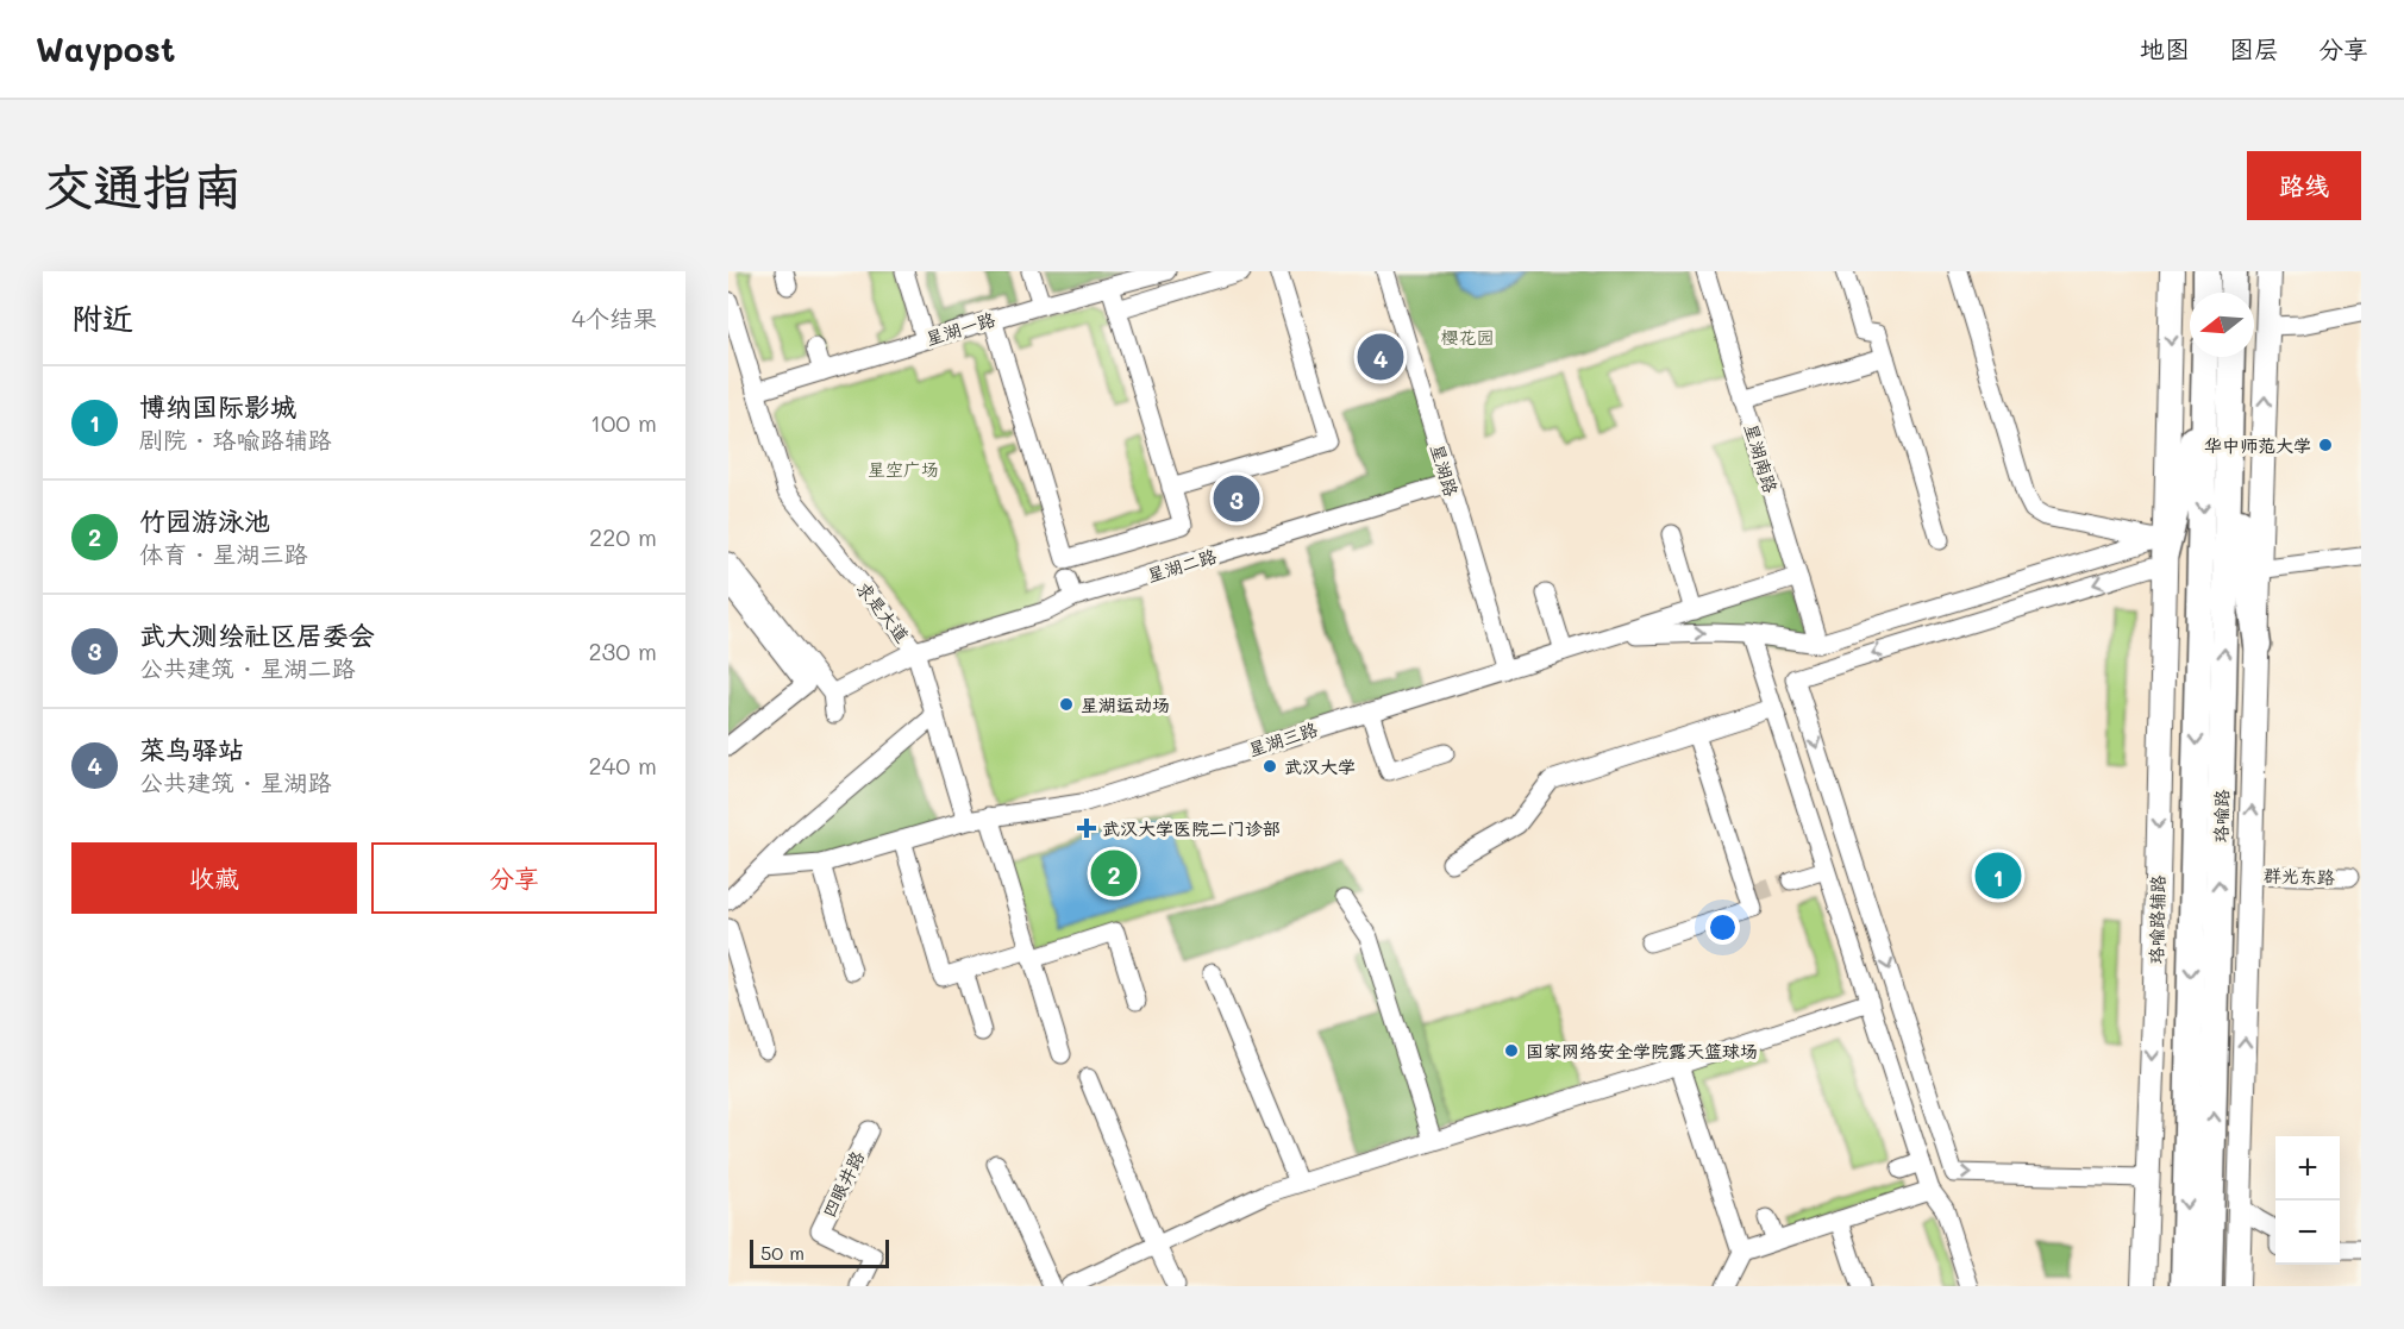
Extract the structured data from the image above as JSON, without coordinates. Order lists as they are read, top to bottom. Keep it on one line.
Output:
{"streets":{"highway":["珞喻路"],"main road":["珞喻路辅路"],"street":["星湖一路","星湖南路","星湖路","星湖二路","求是大道","星湖三路","群光东路","四眼井路"]},"crossings":[["星湖一路","求是大道"],["星湖南路","星湖三路"],["星湖路","星湖二路"],["星湖路","星湖三路"],["星湖二路","求是大道"],["求是大道","星湖三路"]],"parks":["樱花园","星空广场"],"places":{"other":["华中师范大学","星湖运动场","武汉大学","国家网络安全学院露天篮球场"],"health":["武汉大学医院二门诊部"]},"scale_bar":"50 m","north":"left","page":{"header":"Waypost","nav":["地图","图层","分享"],"buttons":["路线",["收藏","分享"]],"title":"交通指南","heading":["附近","4个结果"],"pins":["4","3","2","1"],"list":[{"mark":"1","name":"博纳国际影城","note":"剧院 · 珞喻路辅路","value":"100 m"},{"mark":"2","name":"竹园游泳池","note":"体育 · 星湖三路","value":"220 m"},{"mark":"3","name":"武大测绘社区居委会","note":"公共建筑 · 星湖二路","value":"230 m"},{"mark":"4","name":"菜鸟驿站","note":"公共建筑 · 星湖路","value":"240 m"}],"map_buttons":["+","−"],"scale":"50 m"}}
